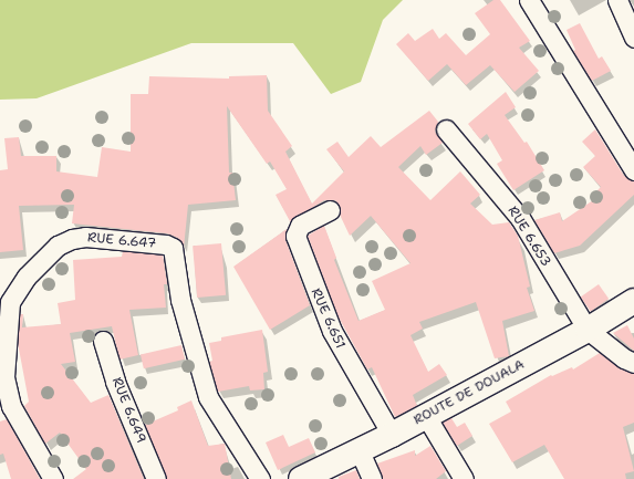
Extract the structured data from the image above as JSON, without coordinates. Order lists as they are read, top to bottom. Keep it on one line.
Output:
{"streets":{"highway":["ROUTE DE DOUALA"],"street":["RUE 6.653","RUE 6.647","RUE 6.651","RUE 6.649"]},"crossings":[["RUE 6.653","ROUTE DE DOUALA"],["RUE 6.651","ROUTE DE DOUALA"]]}
